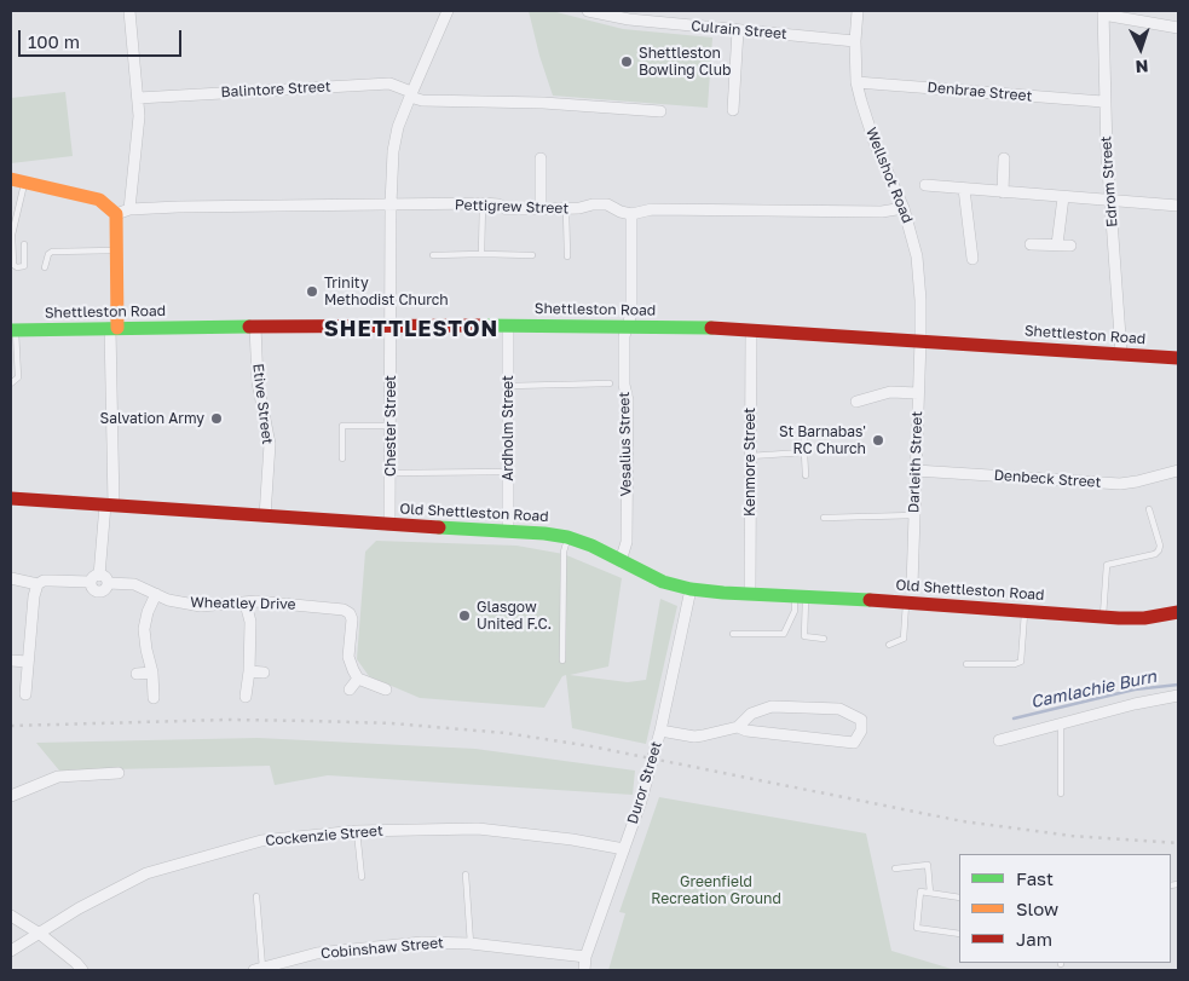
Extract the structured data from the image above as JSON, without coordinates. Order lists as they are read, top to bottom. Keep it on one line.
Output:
{"streets":{"street":["Culrain Street","Balintore Street","Denbrae Street","Wellshot Road","Edrom Street","Pettigrew Street","Shettleston Road","Etive Street","Chester Street","Ardholm Street","Vesalius Street","Kenmore Street","Darleith Street","Denbeck Street","Old Shettleston Road","Wheatley Drive","Duror Street","Cockenzie Street","Cobinshaw Street"]},"crossings":[["Culrain Street","Wellshot Road"],["Balintore Street","Chester Street"],["Denbrae Street","Wellshot Road"],["Denbrae Street","Edrom Street"],["Wellshot Road","Pettigrew Street"],["Wellshot Road","Shettleston Road"],["Wellshot Road","Darleith Street"],["Edrom Street","Shettleston Road"],["Pettigrew Street","Chester Street"],["Pettigrew Street","Vesalius Street"],["Shettleston Road","Etive Street"],["Shettleston Road","Chester Street"],["Shettleston Road","Ardholm Street"],["Shettleston Road","Vesalius Street"],["Shettleston Road","Kenmore Street"],["Shettleston Road","Darleith Street"],["Etive Street","Old Shettleston Road"],["Chester Street","Old Shettleston Road"],["Ardholm Street","Old Shettleston Road"],["Vesalius Street","Old Shettleston Road"],["Kenmore Street","Old Shettleston Road"],["Darleith Street","Denbeck Street"],["Old Shettleston Road","Duror Street"],["Duror Street","Cockenzie Street"],["Duror Street","Cobinshaw Street"]],"districts":["SHETTLESTON"],"water":["Camlachie Burn"],"parks":["Greenfield Recreation Ground"],"places":["Shettleston Bowling Club","Trinity Methodist Church","Salvation Army","St Barnabas' RC Church","Glasgow United F.C."],"legend":["Fast","Slow","Jam"],"scale_bar":"100 m","north":"bottom"}
